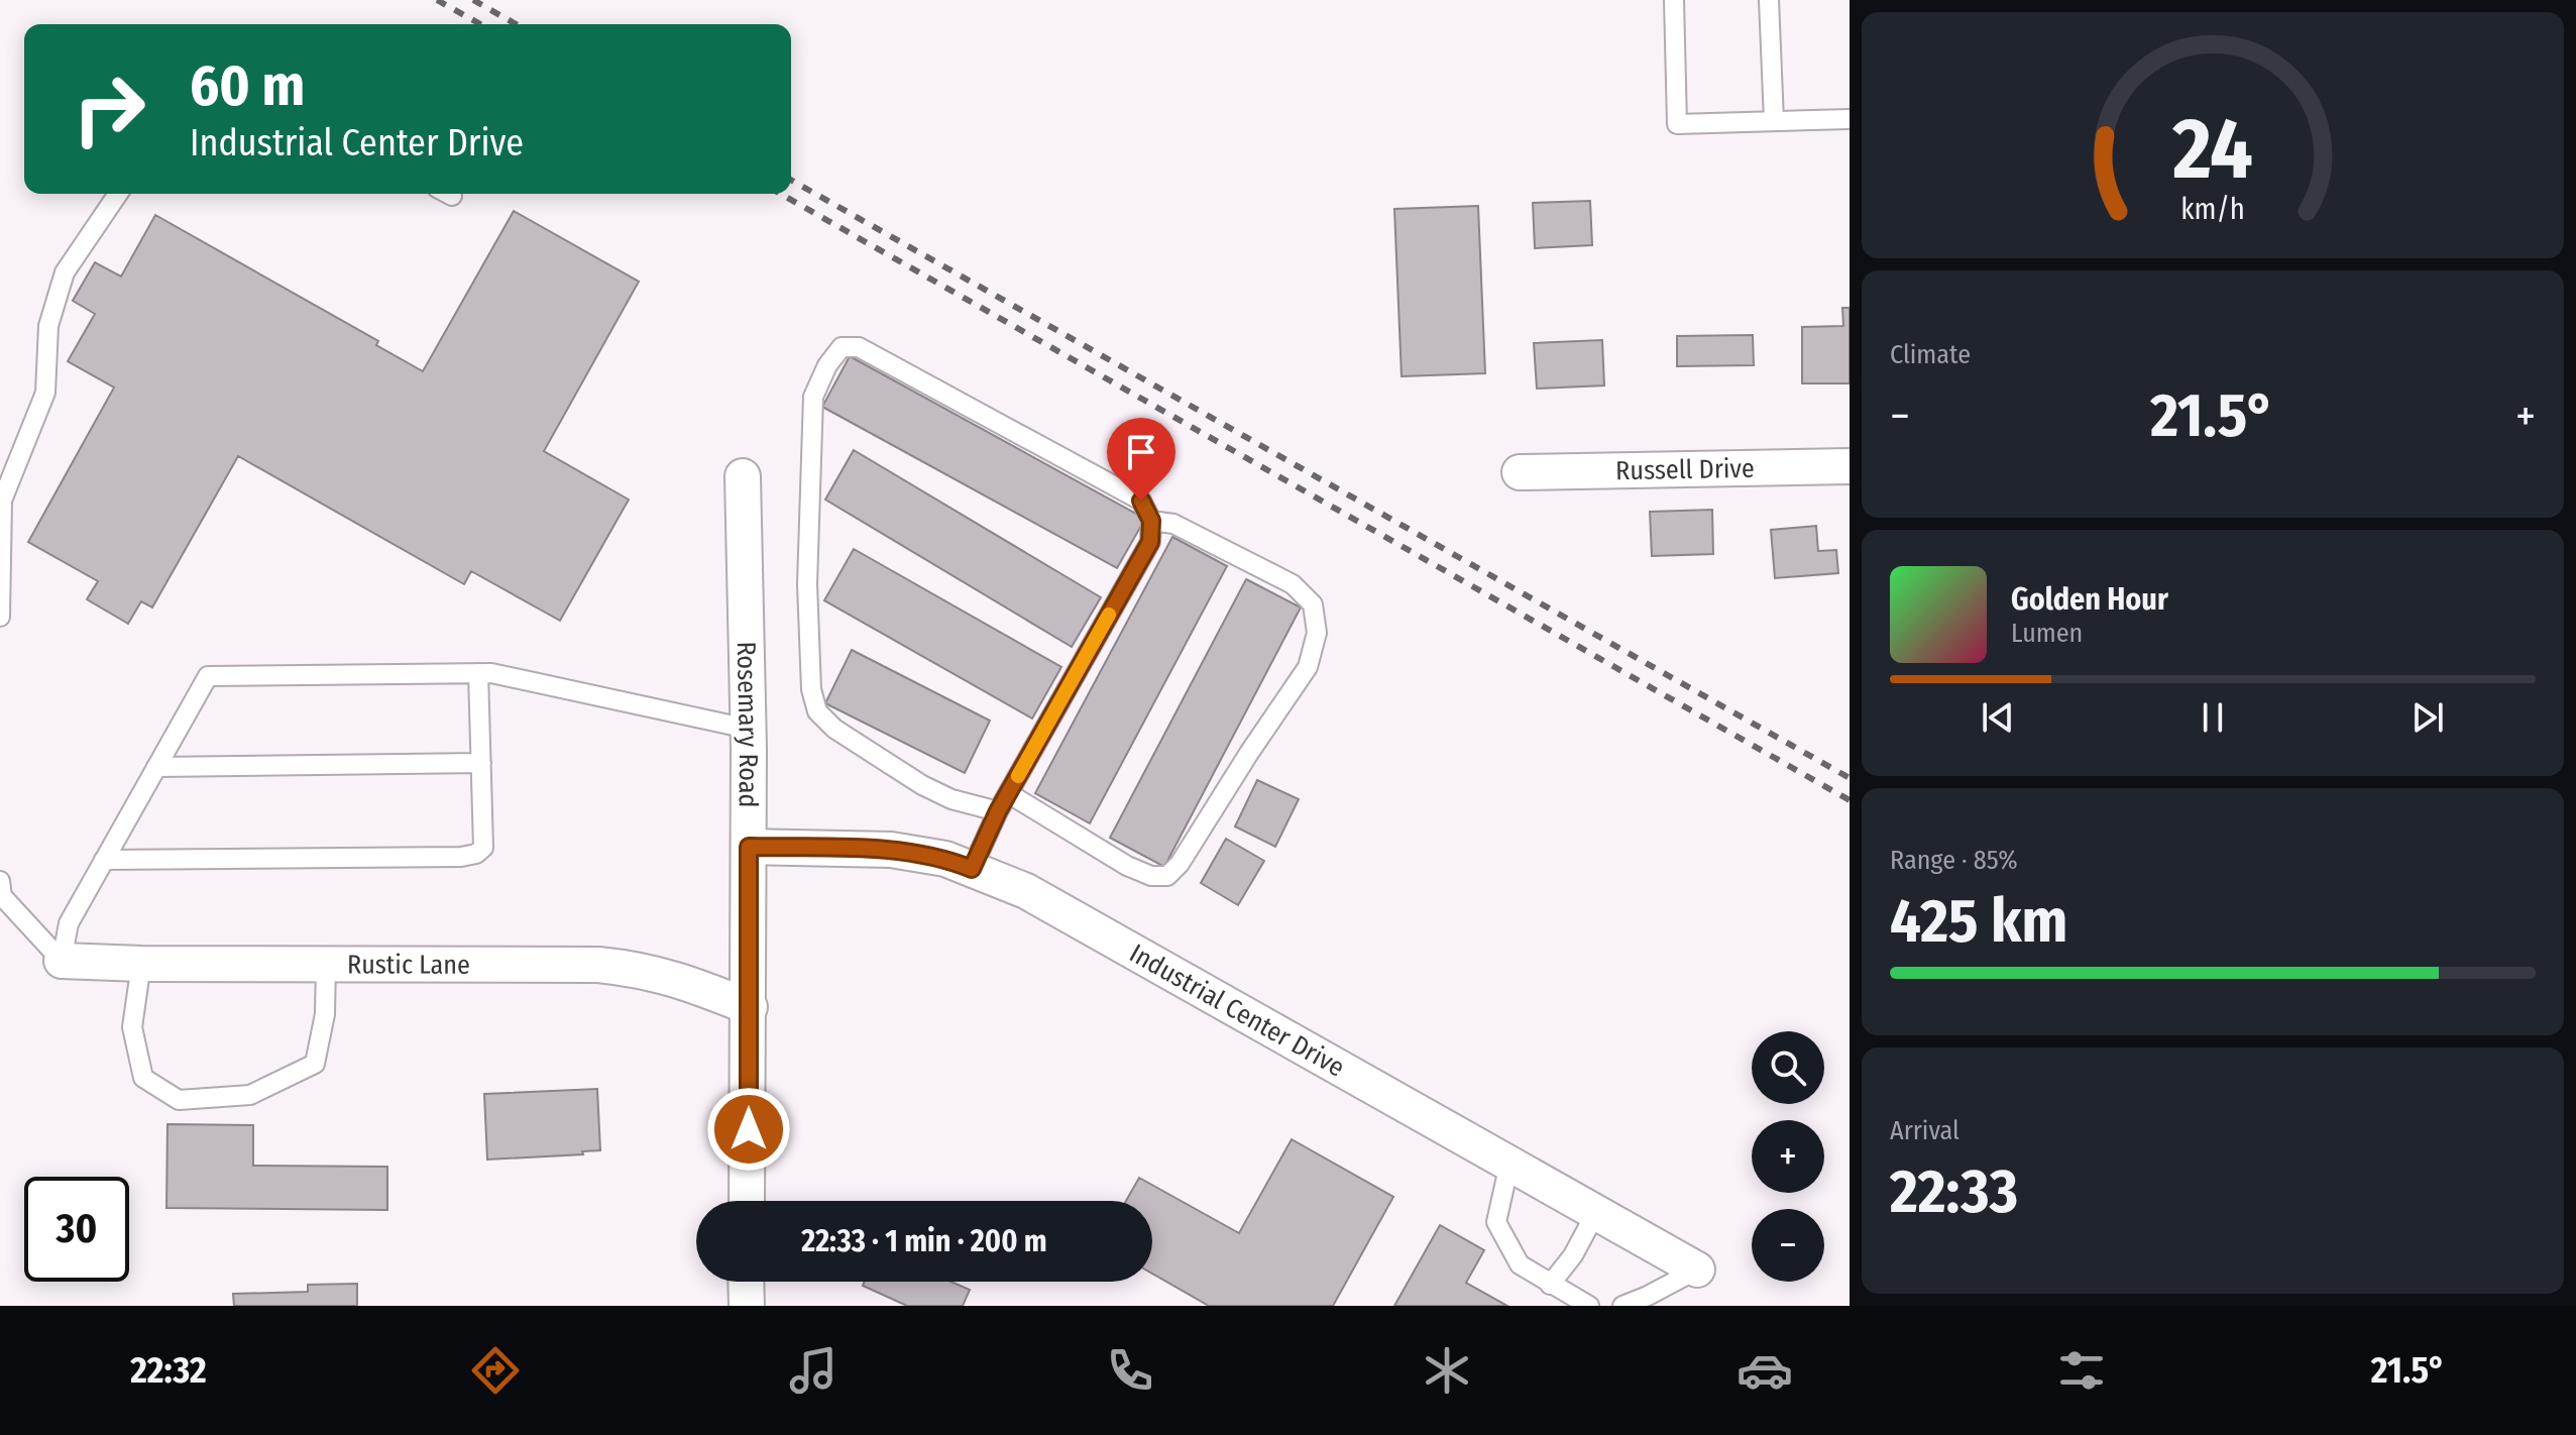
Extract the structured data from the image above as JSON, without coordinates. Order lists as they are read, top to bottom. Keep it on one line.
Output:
{"streets":{"street":["Russell Drive","Rosemary Road","Rustic Lane","Industrial Center Drive"]},"crossings":[["Rosemary Road","Rustic Lane"],["Rosemary Road","Industrial Center Drive"]],"page":{"turn":["60 m","Industrial Center Drive"],"tile":["Climate",["Range · 85%","425 km"],["Arrival","22:33"]],"heat":["−","21.5°","+"],"song":["Golden Hour","Lumen"],"map_buttons":["+","−"],"limit":"30","trip":"22:33 · 1 min · 200 m","tabs":["22:32","21.5°"],"gauge":["24","km/h"]}}
